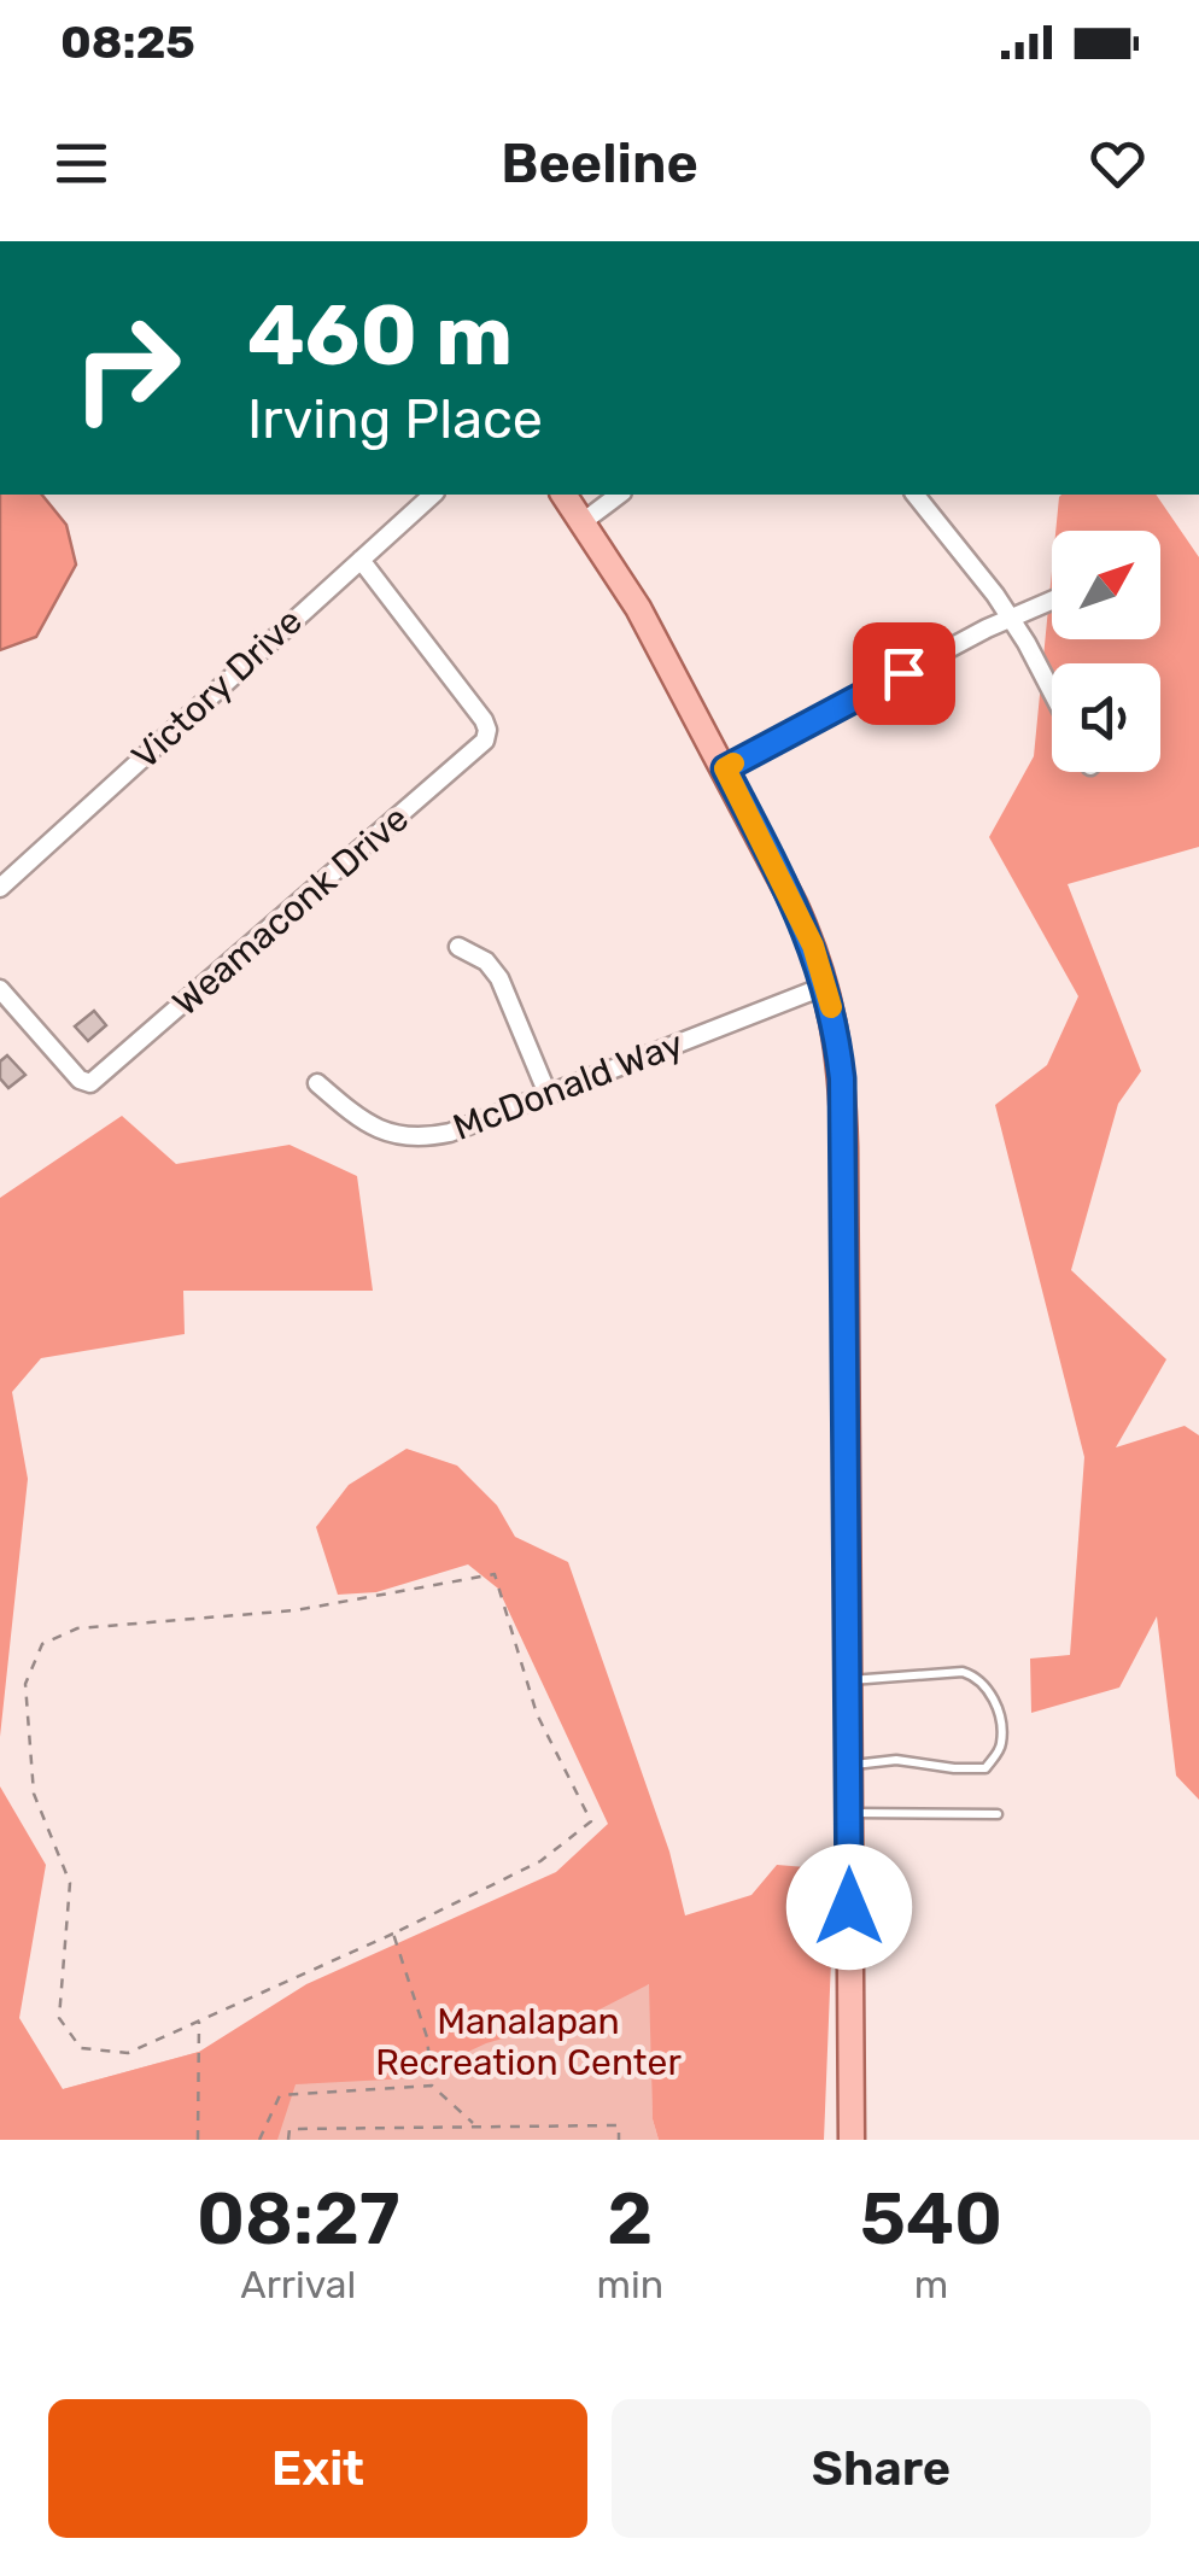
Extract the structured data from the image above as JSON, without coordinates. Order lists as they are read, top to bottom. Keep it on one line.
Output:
{"streets":{"street":["Victory Drive","Weamaconk Drive","McDonald Way"]},"crossings":[["Victory Drive","Weamaconk Drive"]],"parks":["Manalapan Recreation Center"],"north":"top right","page":{"status":"08:25","header":"Beeline","turn":["460 m","Irving Place"],"eta":["08:27","Arrival","2","min","540","m"],"buttons":["Exit","Share"]}}
